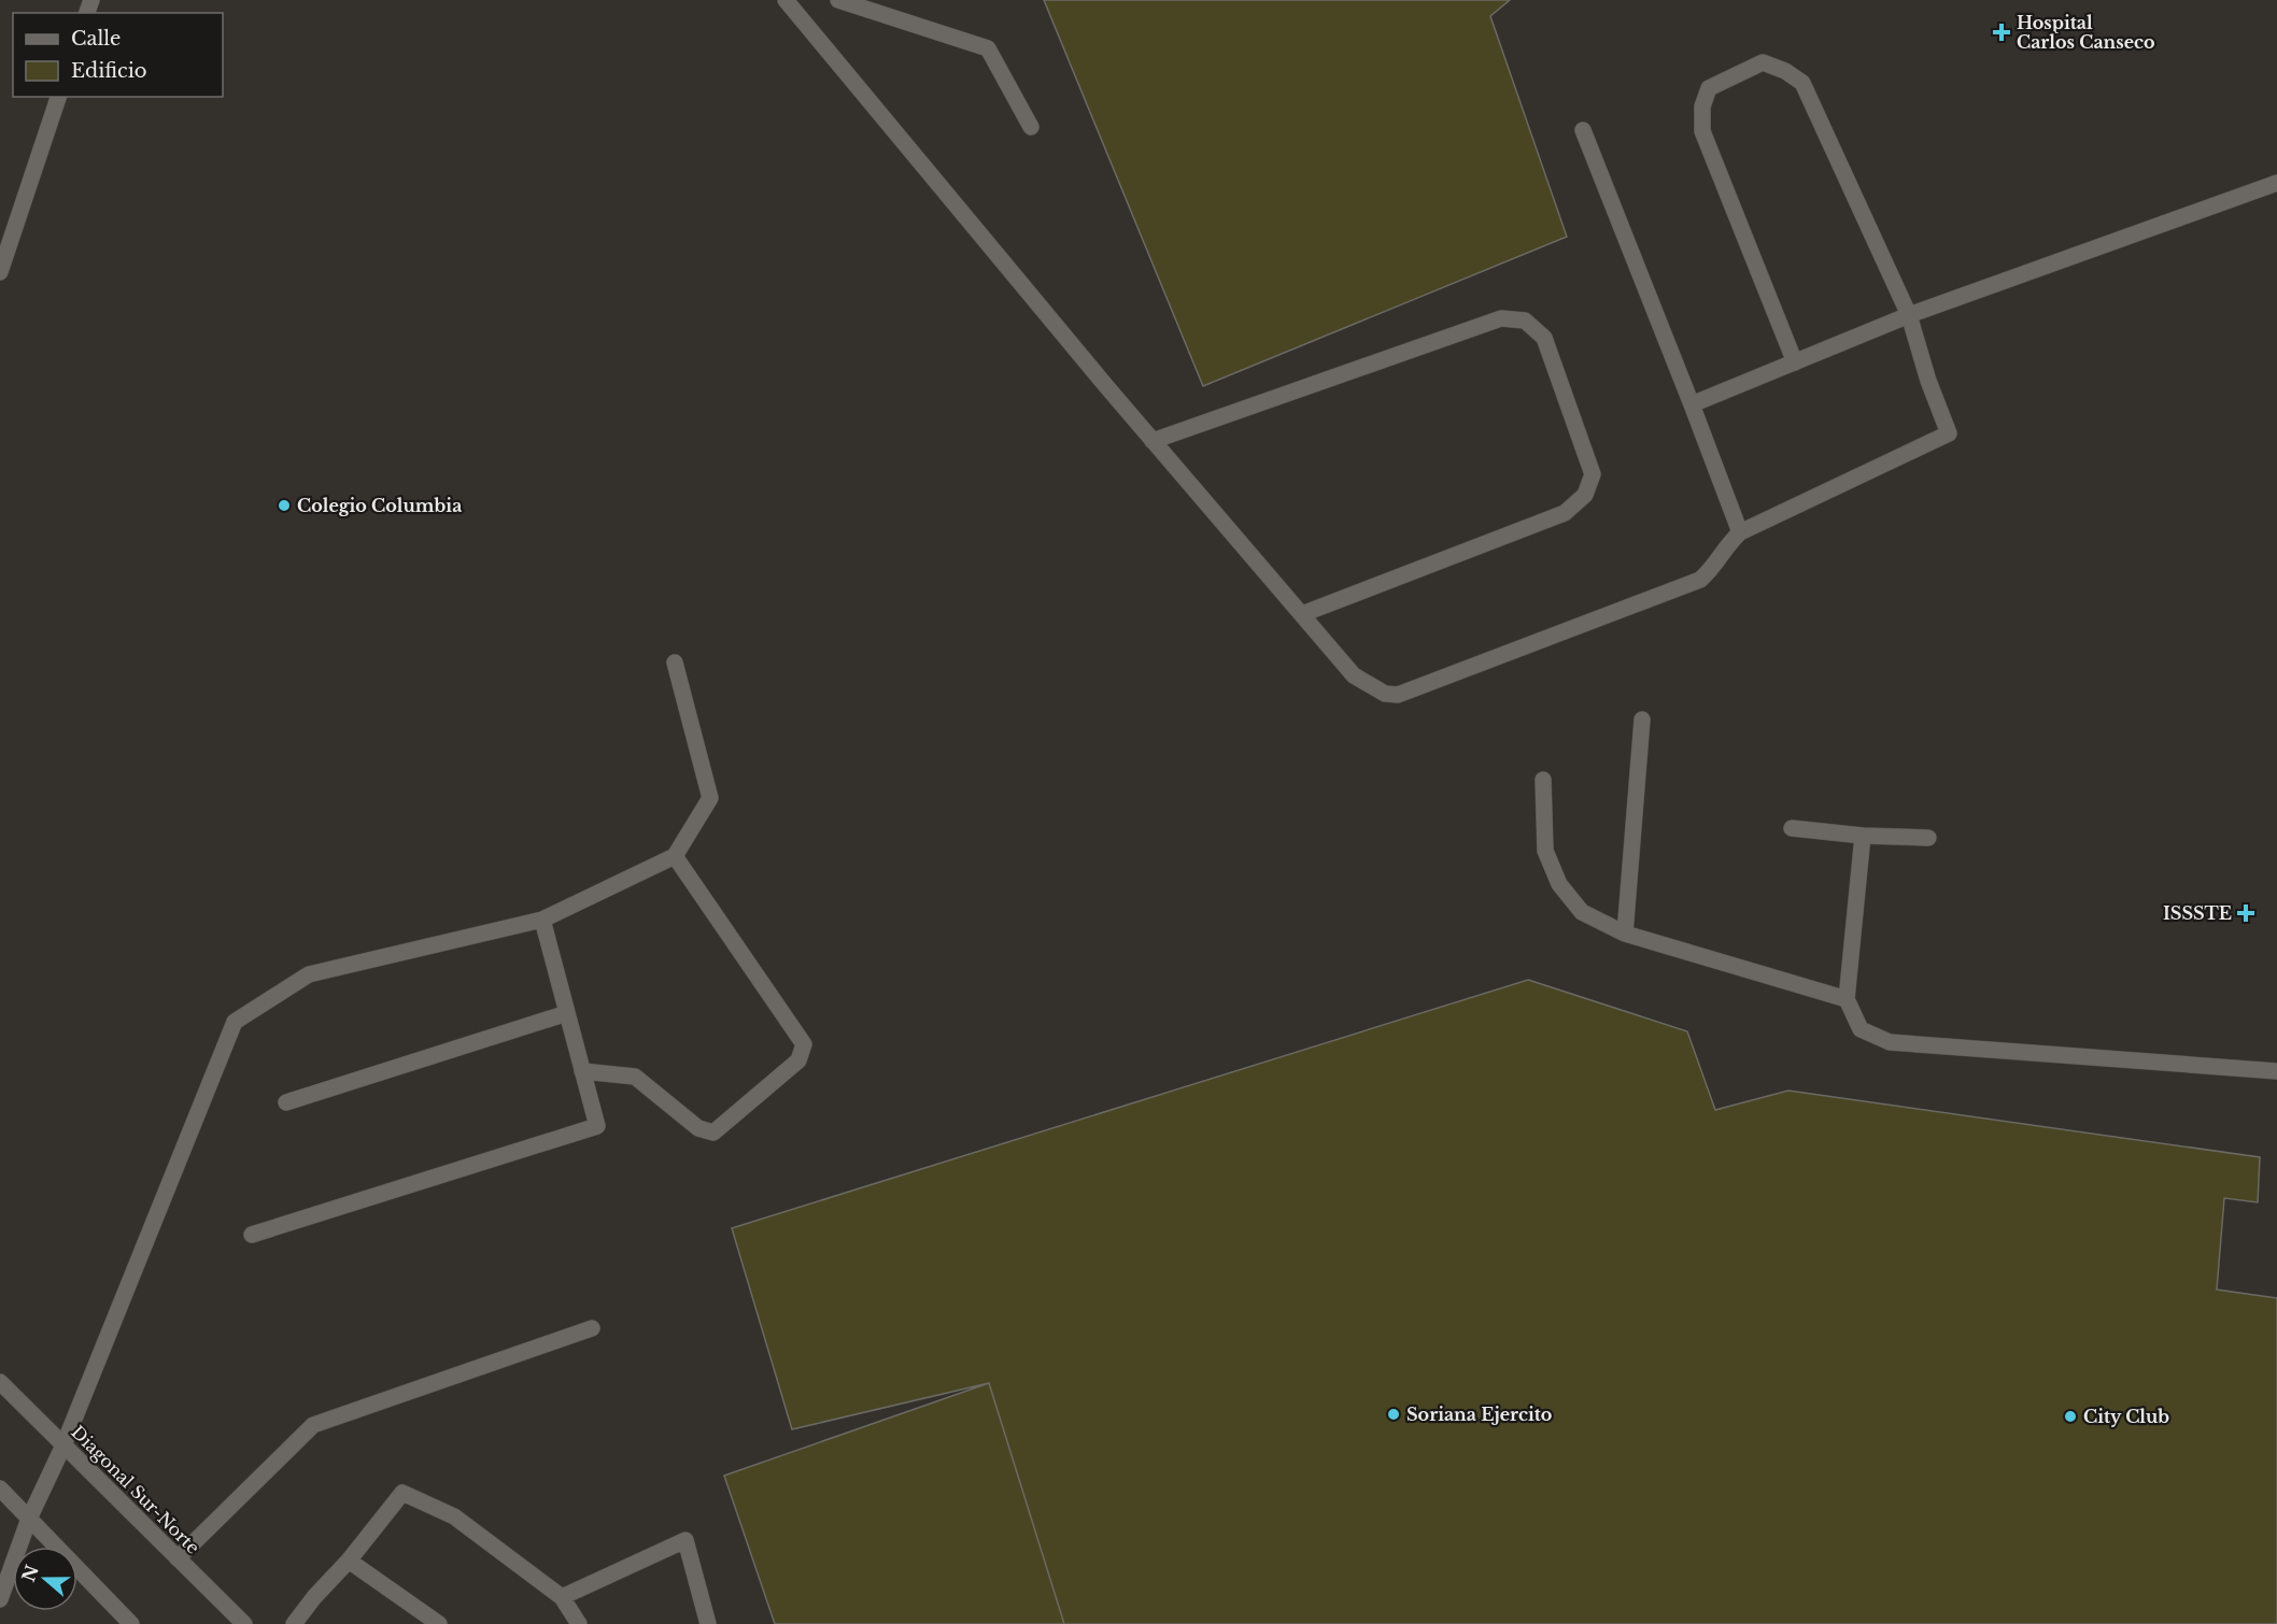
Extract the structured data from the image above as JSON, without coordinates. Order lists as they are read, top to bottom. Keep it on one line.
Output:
{"streets":{"street":["Diagonal Sur-Norte"]},"places":{"health":["Hospital Carlos Canseco","ISSSTE"],"other":["Colegio Columbia","Soriana Ejercito","City Club"]},"legend":["Calle","Edificio"],"north":"left"}
